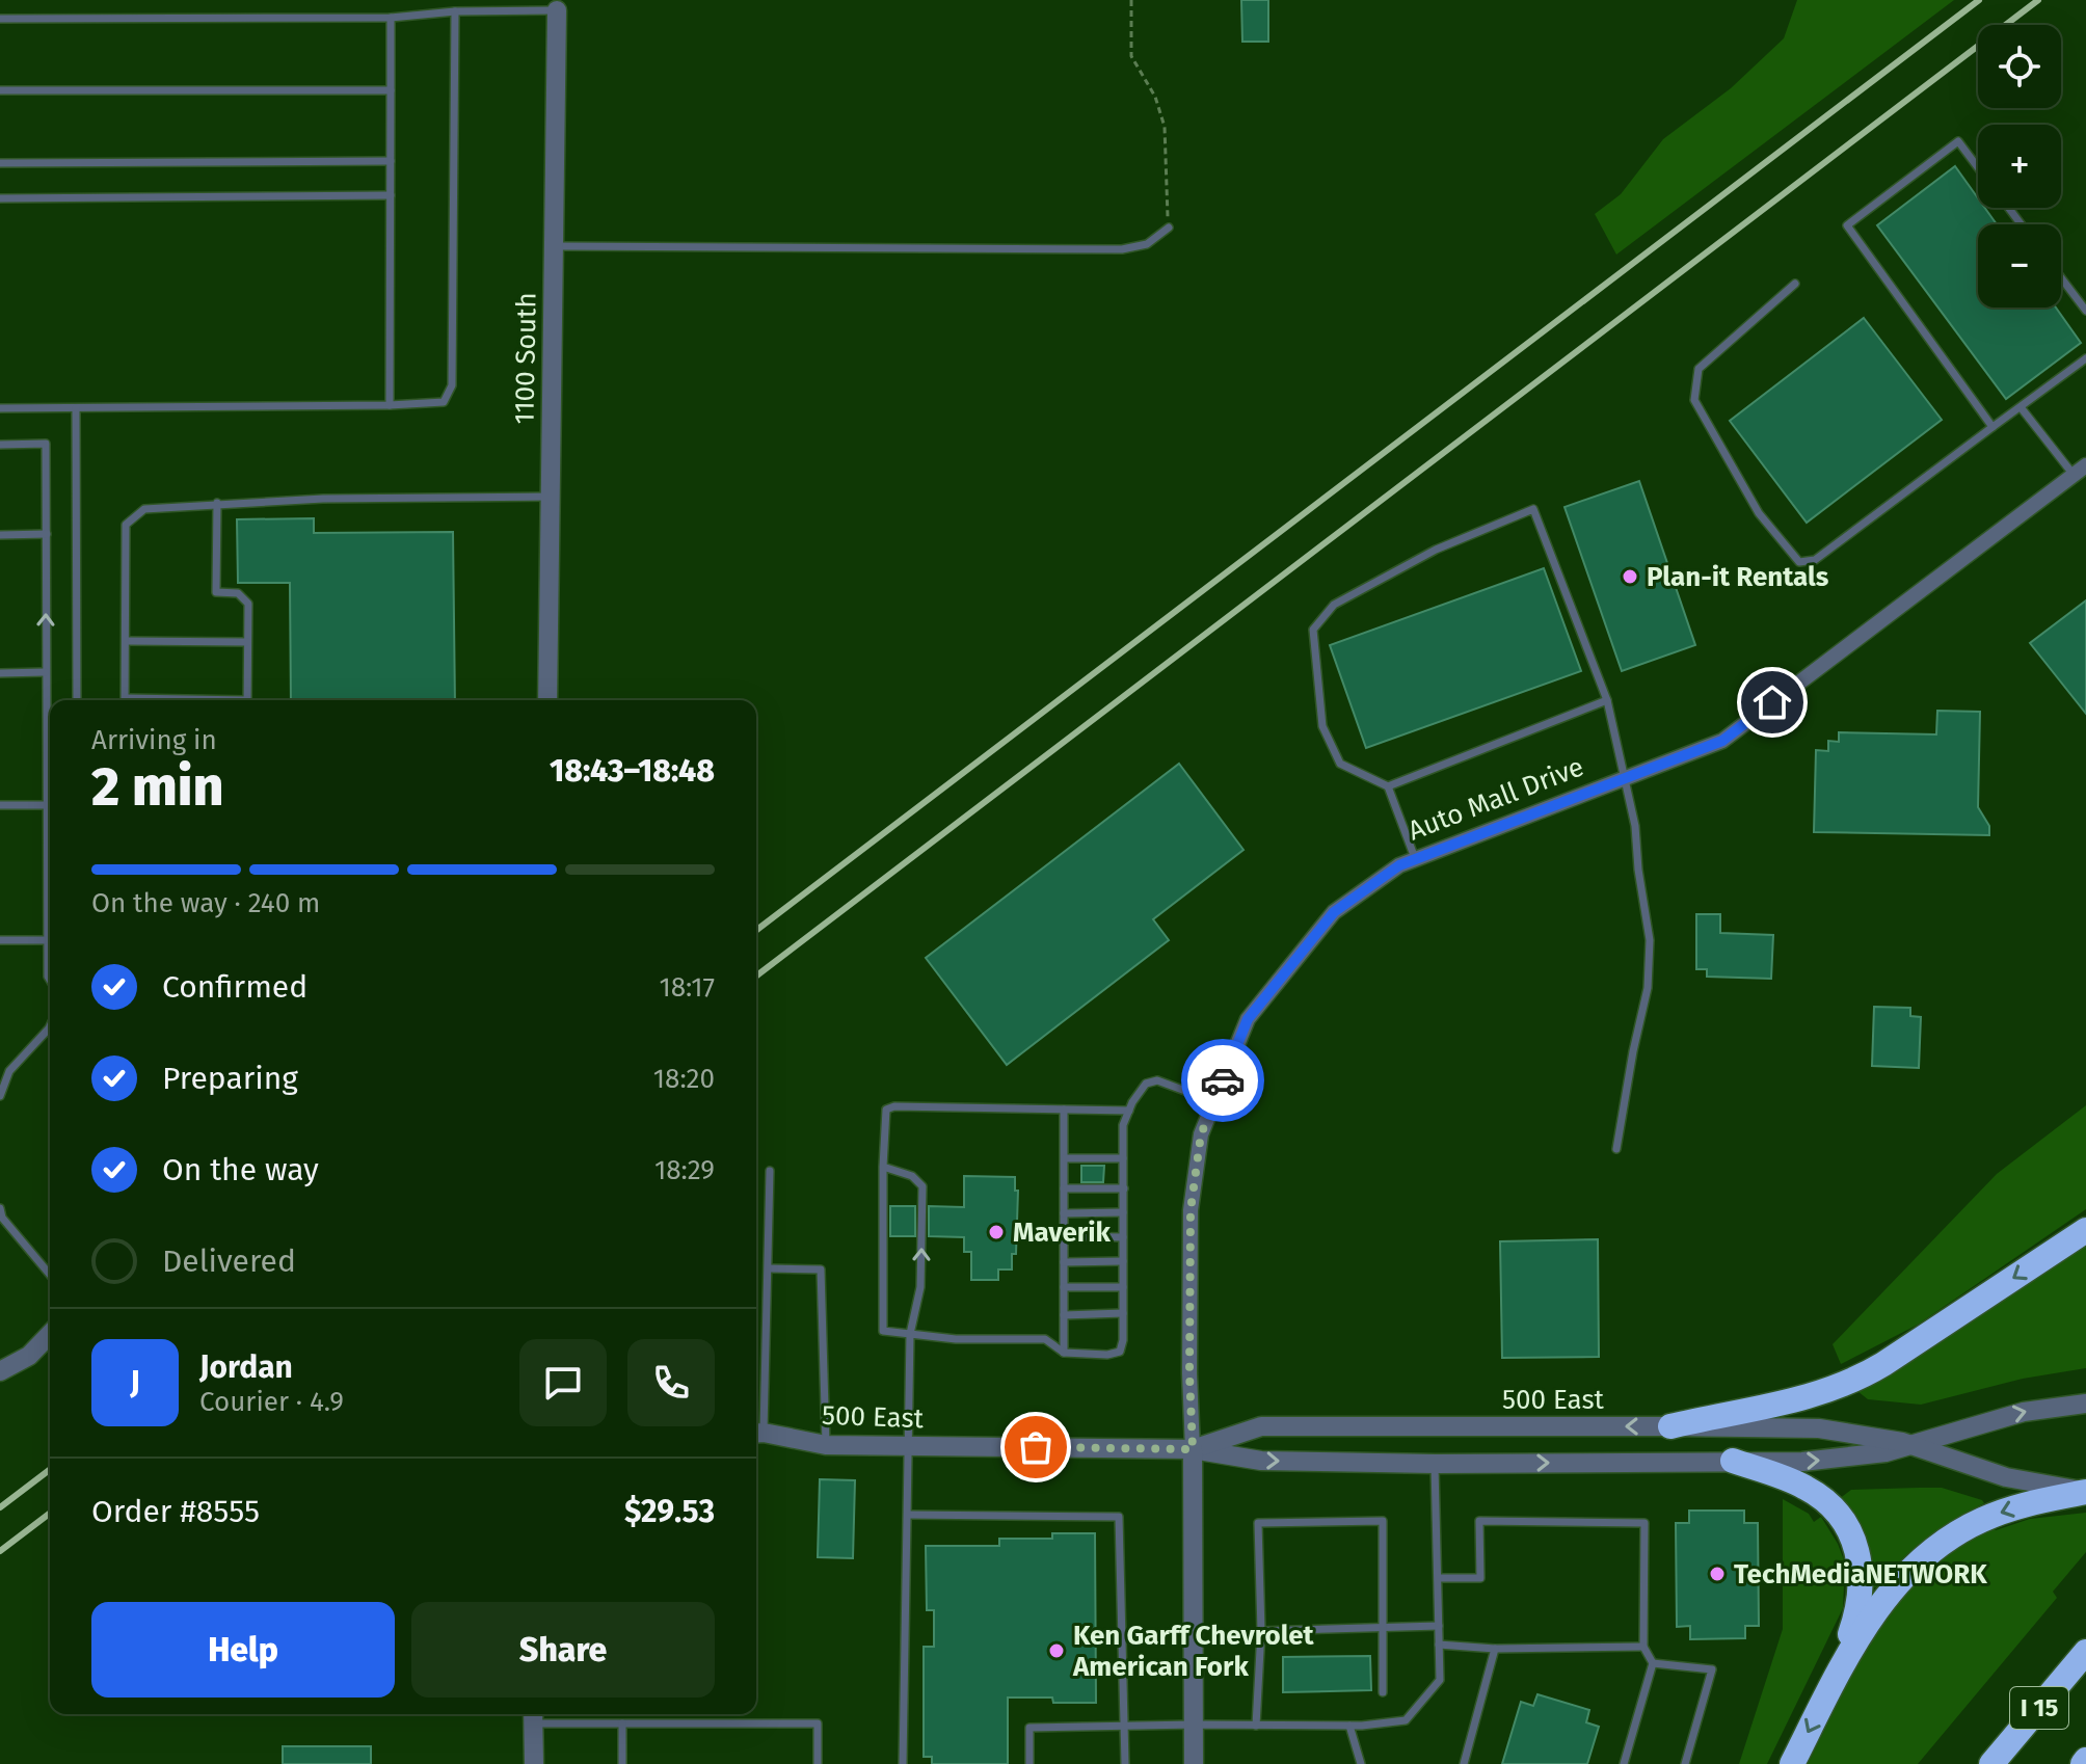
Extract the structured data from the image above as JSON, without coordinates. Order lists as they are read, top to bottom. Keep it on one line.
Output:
{"streets":{"highway":["I 15"],"street":["1100 South","Auto Mall Drive","500 East"]},"crossings":[["Auto Mall Drive","500 East"]],"places":["Plan-it Rentals","Maverik","TechMediaNETWORK","Ken Garff Chevrolet American Fork"],"page":{"map_buttons":["+","−"],"heading":["2 min","Arriving in","18:43–18:48"],"panel":["Jordan","Courier · 4.9","Order #8555","$29.53"],"bar":"On the way · 240 m","list":[["Confirmed","18:17"],["Preparing","18:20"],["On the way","18:29"],"Delivered"],"round":"J","buttons":["Help","Share"]}}
